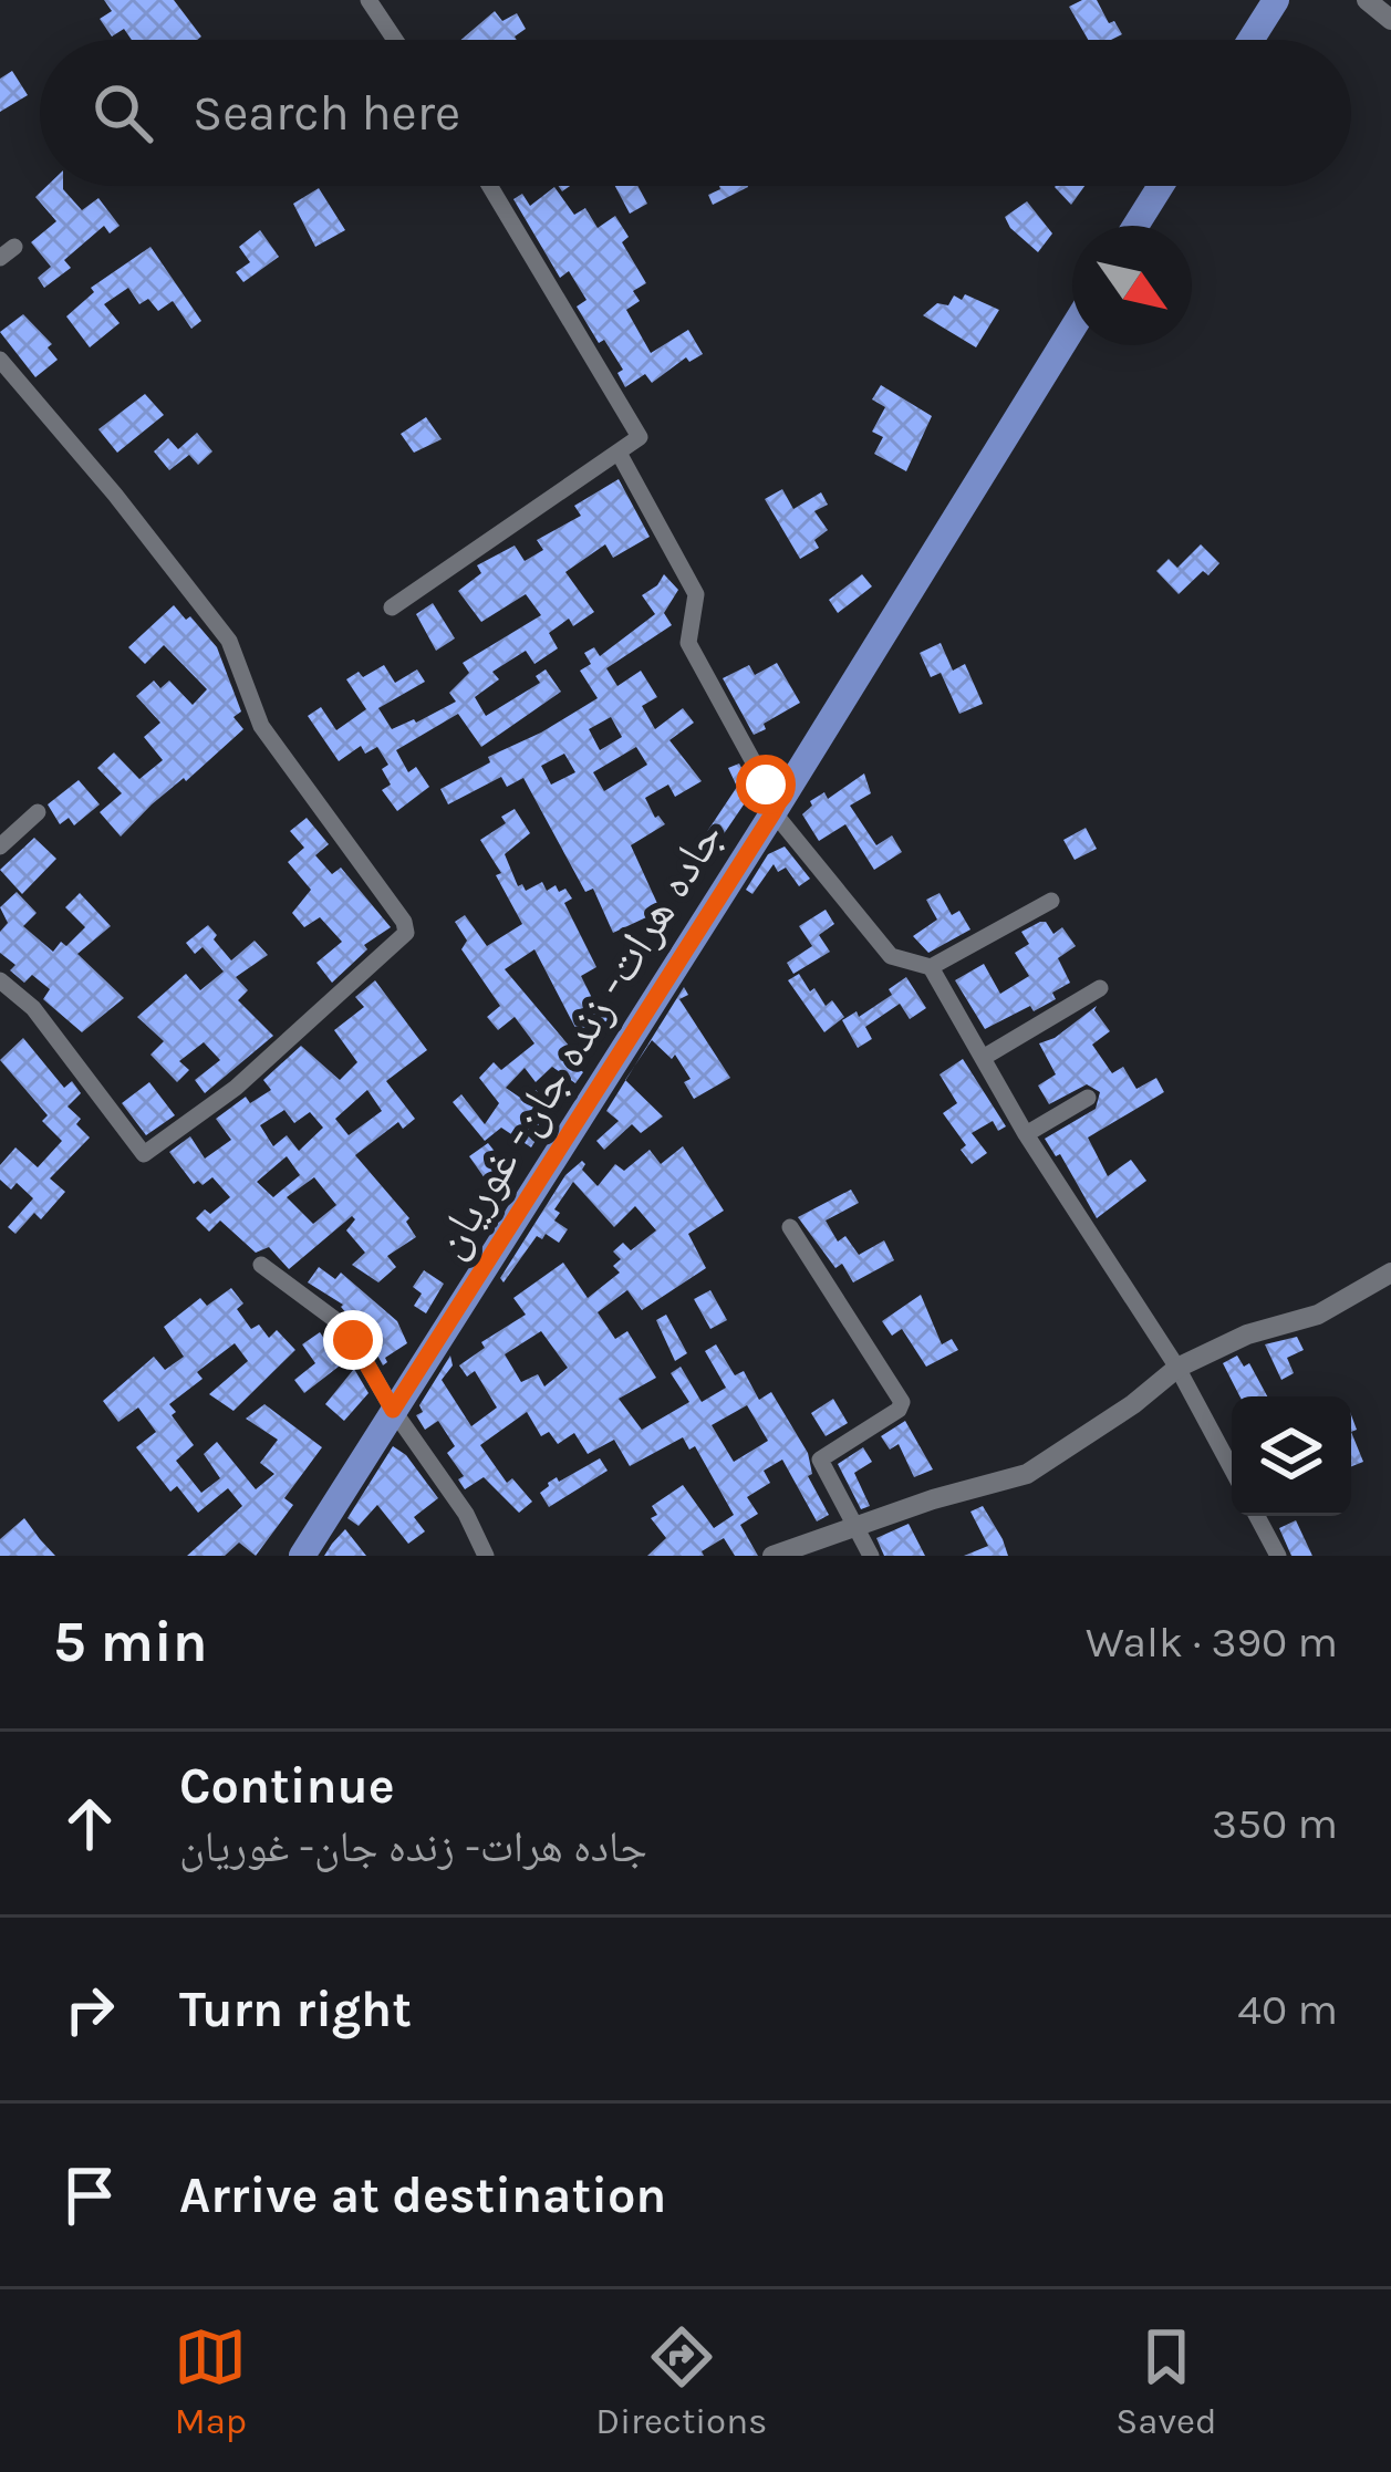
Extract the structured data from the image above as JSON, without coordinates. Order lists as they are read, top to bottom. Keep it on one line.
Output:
{"streets":{"main road":["جاده هرات- زنده جان- غوریان"]},"north":"bottom right","page":{"search":"Search here","heading":["5 min","Walk · 390 m"],"list":[["Continue","جاده هرات- زنده جان- غوریان","350 m"],["Turn right","40 m"],"Arrive at destination"],"nav":["Map","Directions","Saved"]}}
